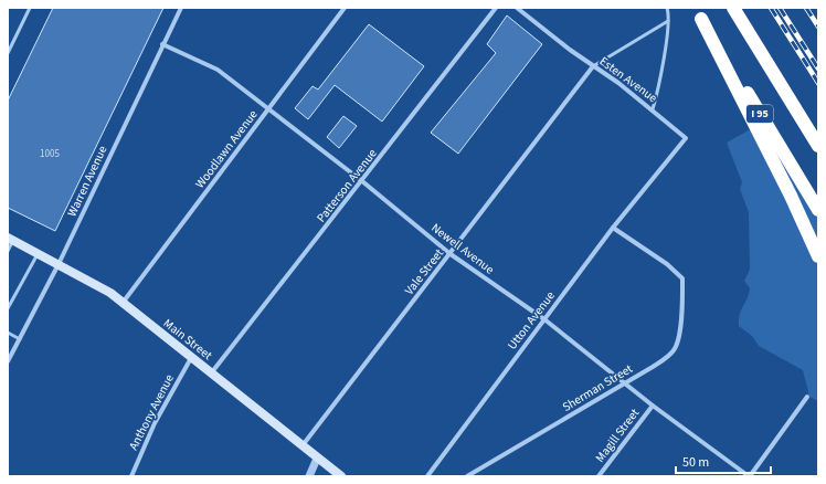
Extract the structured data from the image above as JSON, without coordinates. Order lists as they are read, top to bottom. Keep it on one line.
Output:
{"streets":{"highway":["I 95"],"main road":["Main Street"],"street":["Esten Avenue","Woodlawn Avenue","Warren Avenue","Patterson Avenue","Newell Avenue","Vale Street","Utton Avenue","Sherman Street","Anthony Avenue","Magill Street"]},"crossings":[["Esten Avenue","Vale Street"],["Esten Avenue","Utton Avenue"],["Woodlawn Avenue","Newell Avenue"],["Woodlawn Avenue","Main Street"],["Warren Avenue","Newell Avenue"],["Warren Avenue","Main Street"],["Patterson Avenue","Newell Avenue"],["Patterson Avenue","Main Street"],["Newell Avenue","Vale Street"],["Newell Avenue","Utton Avenue"],["Newell Avenue","Sherman Street"],["Newell Avenue","Magill Street"],["Vale Street","Main Street"],["Utton Avenue","Sherman Street"],["Main Street","Anthony Avenue"]],"house_numbers":["1005"],"scale_bar":"50 m"}
